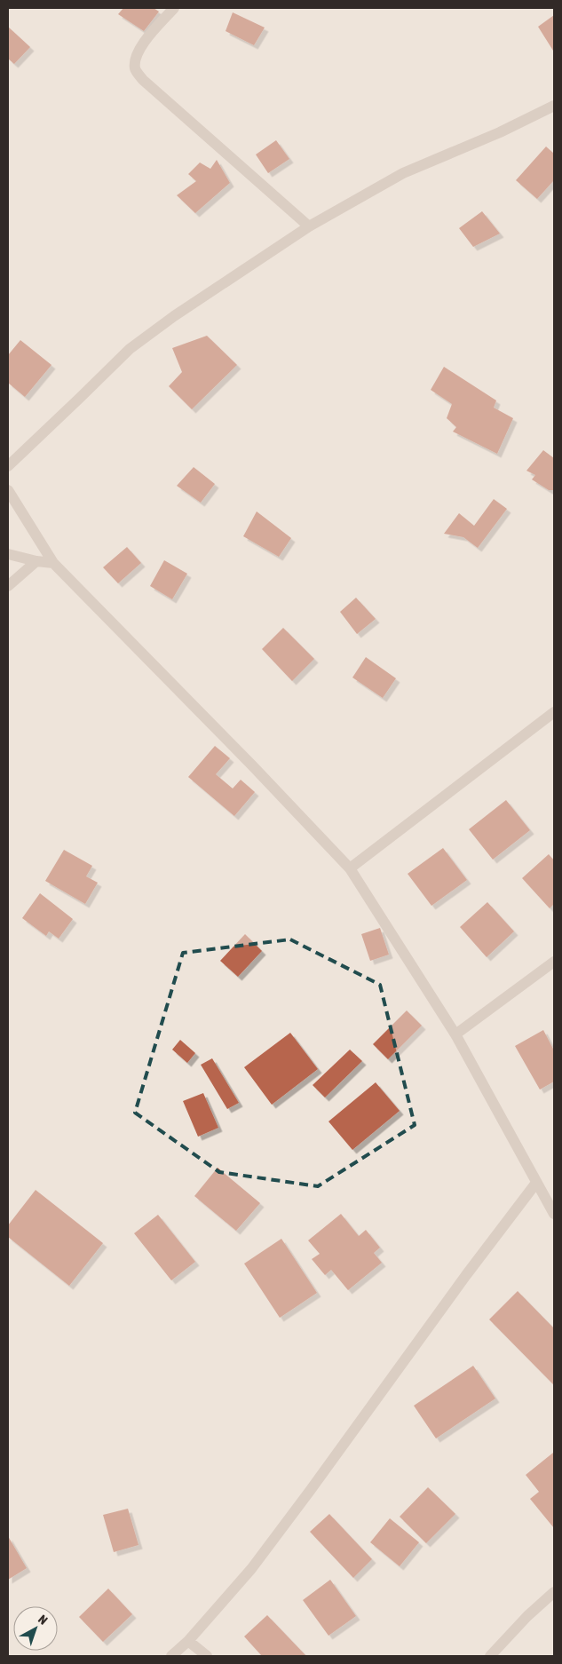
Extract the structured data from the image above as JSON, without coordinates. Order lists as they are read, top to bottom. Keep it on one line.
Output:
{"north":"top right"}
